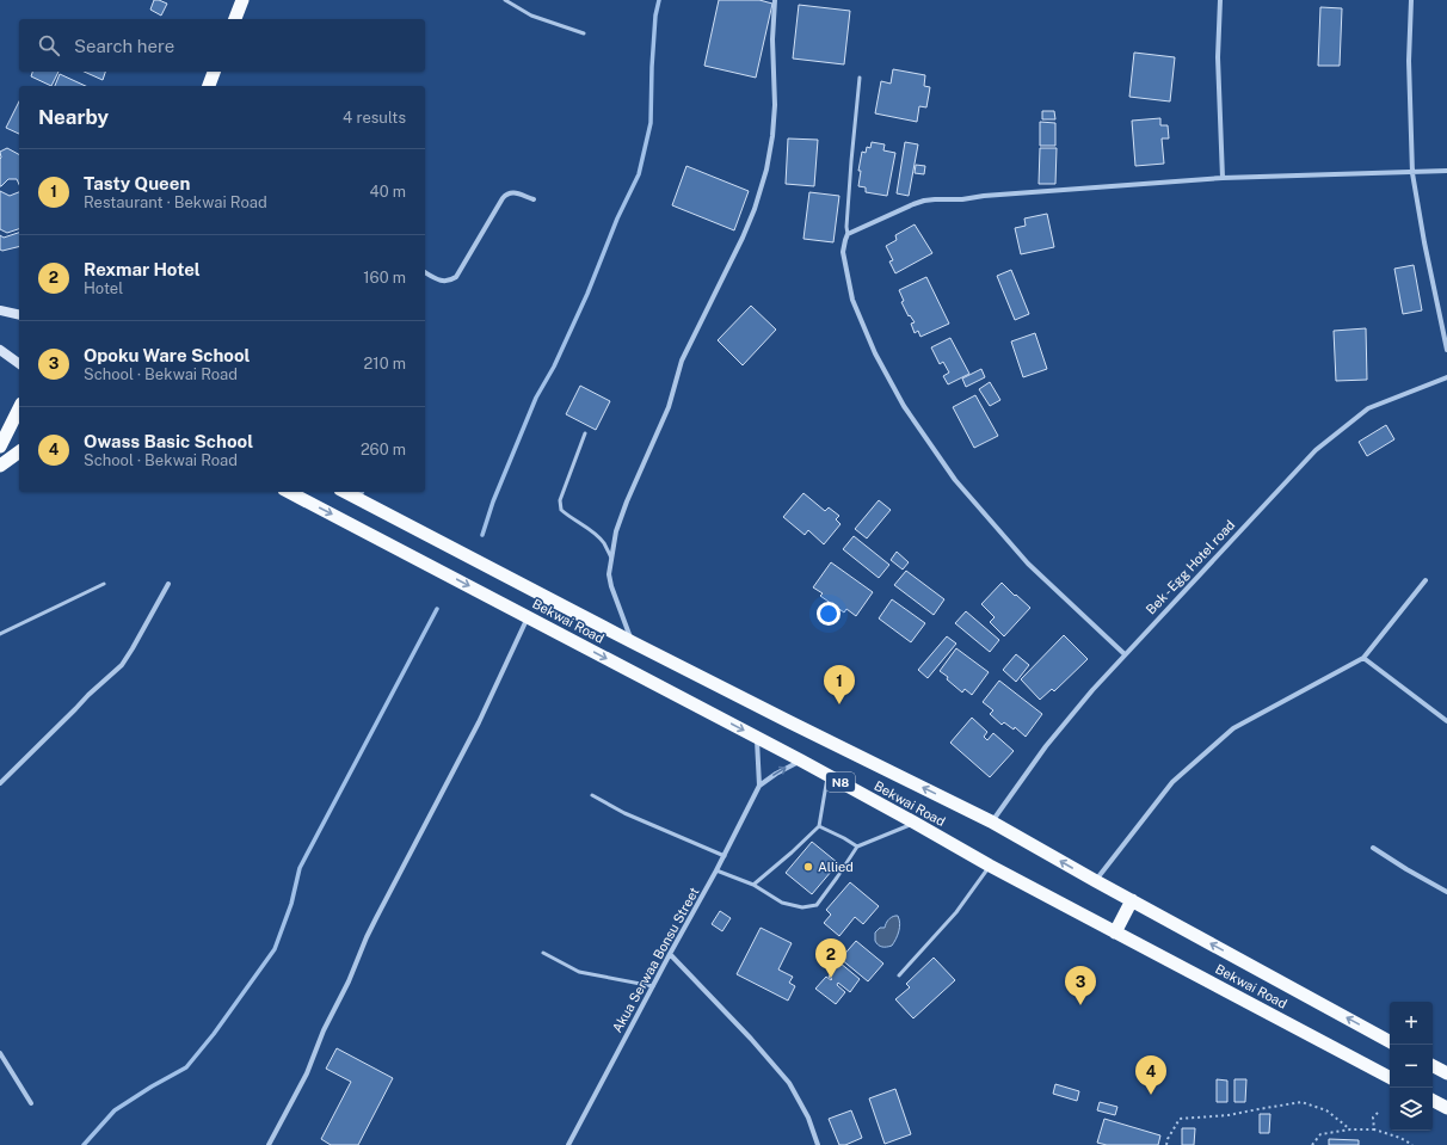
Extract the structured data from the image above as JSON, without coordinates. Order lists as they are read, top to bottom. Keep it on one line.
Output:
{"streets":{"highway":["Bekwai Road","N8"],"street":["Bek - Egg Hotel road","Akua Serwaa Bonsu Street"]},"crossings":[["Bek - Egg Hotel road","Bekwai Road"]],"places":["Allied"],"page":{"search":"Search here","heading":["Nearby","4 results"],"list":[{"mark":"1","name":"Tasty Queen","note":"Restaurant · Bekwai Road","value":"40 m"},{"mark":"2","name":"Rexmar Hotel","note":"Hotel","value":"160 m"},{"mark":"3","name":"Opoku Ware School","note":"School · Bekwai Road","value":"210 m"},{"mark":"4","name":"Owass Basic School","note":"School · Bekwai Road","value":"260 m"}],"pins":["1","2","3","4"],"map_buttons":["+","−"]}}
